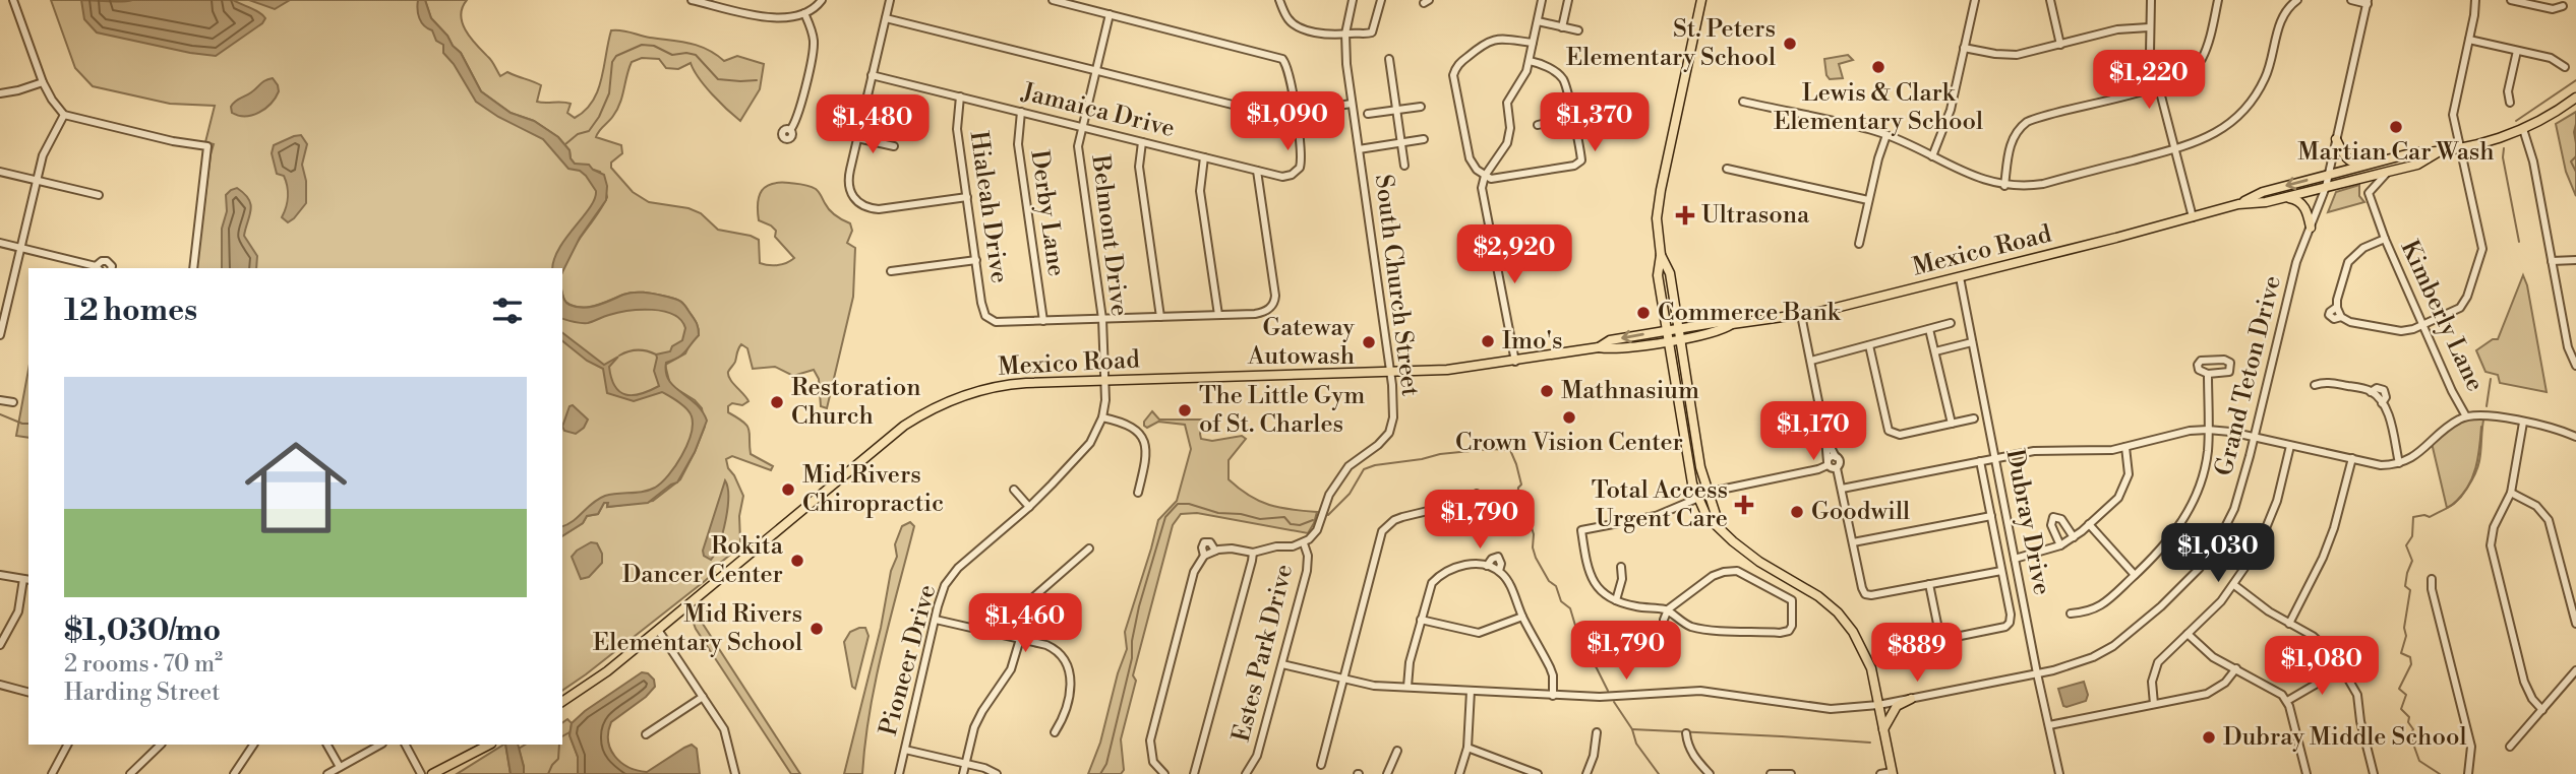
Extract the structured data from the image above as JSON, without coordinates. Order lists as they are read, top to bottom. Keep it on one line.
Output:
{"streets":{"main road":["Mexico Road"],"street":["Jamaica Drive","Hialeah Drive","Derby Lane","Belmont Drive","South Church Street","Kimberly Lane","Grand Teton Drive","Dubray Drive","Estes Park Drive","Pioneer Drive"]},"crossings":[["Jamaica Drive","Hialeah Drive"],["Jamaica Drive","Derby Lane"],["Jamaica Drive","Belmont Drive"],["Hialeah Drive","Derby Lane"],["Belmont Drive","Mexico Road"],["Belmont Drive","Pioneer Drive"],["Mexico Road","South Church Street"],["Mexico Road","Kimberly Lane"],["Mexico Road","Grand Teton Drive"],["Mexico Road","Dubray Drive"],["Mexico Road","Pioneer Drive"],["South Church Street","Estes Park Drive"],["Grand Teton Drive","Dubray Drive"],["Grand Teton Drive","Estes Park Drive"]],"places":{"other":["St. Peters Elementary School","Lewis & Clark Elementary School","Martian Car Wash","Commerce Bank","Imo's","Gateway Autowash","Mathnasium","Restoration Church","The Little Gym of St. Charles","Crown Vision Center","Mid Rivers Chiropractic","Goodwill","Rokita Dancer Center","Mid Rivers Elementary School","Dubray Middle School"],"health":["Ultrasona","Total Access Urgent Care"]},"page":{"price":["$1,220","$1,090","$1,370","$1,480","$2,920","$1,170","$1,790","$1,030","$1,460","$1,790","$889","$1,080"],"heading":"12 homes","list":[{"name":"$1,030/mo","note":"2 rooms · 70 m² · Harding Street"}]}}
